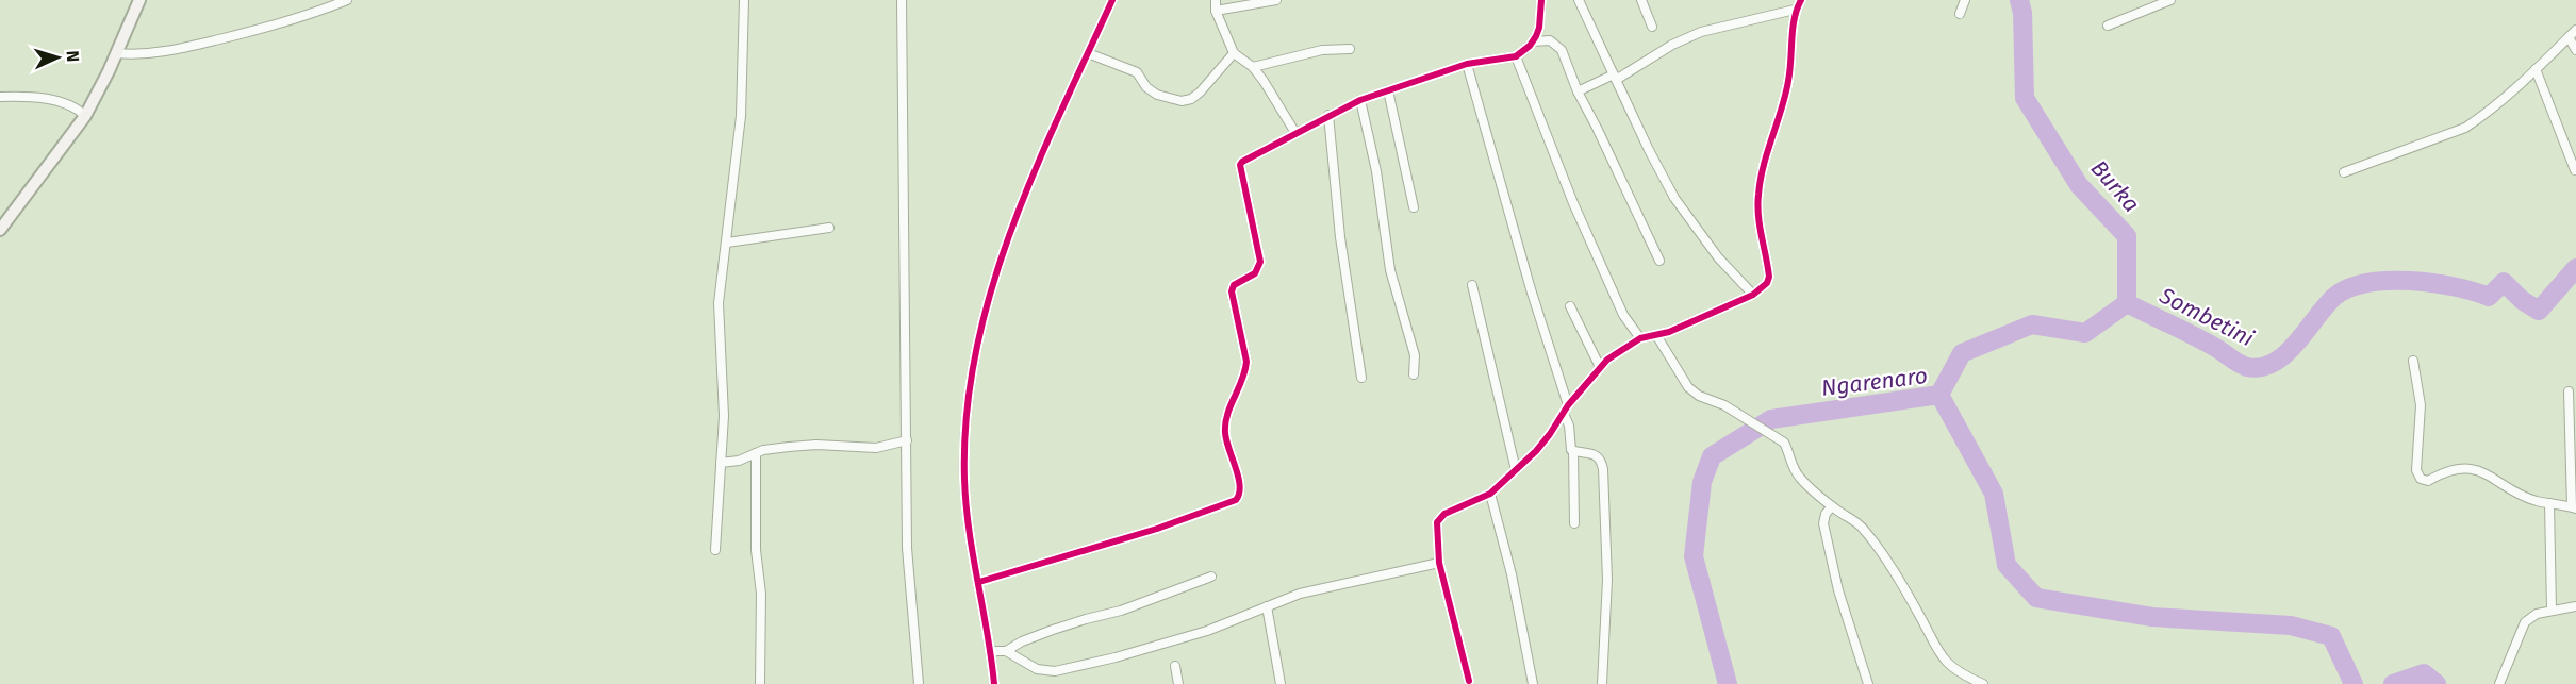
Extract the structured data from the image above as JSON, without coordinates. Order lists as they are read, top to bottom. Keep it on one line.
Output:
{"water":["Burka","Sombetini","Ngarenaro"],"north":"right"}
